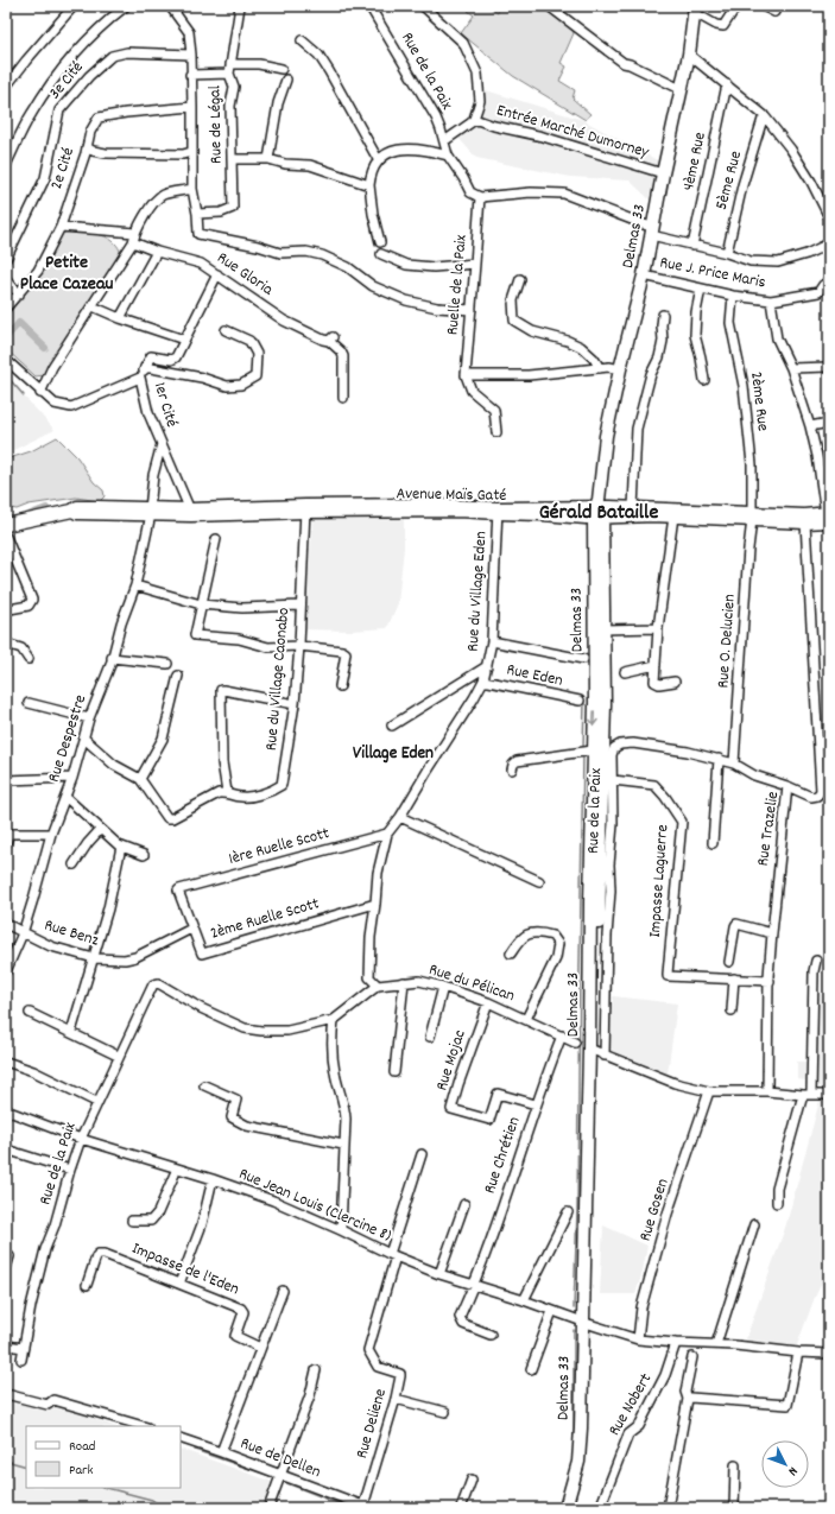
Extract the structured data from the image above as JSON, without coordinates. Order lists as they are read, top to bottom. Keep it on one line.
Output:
{"streets":{"main road":["Delmas 33","Avenue Maïs Gaté"],"street":["Rue de la Paix","3e Cité","Rue de Légal","Entrée Marché Dumorney","4ème Rue","2e Cité","5ème Rue","Rue J. Price Maris","Rue Gloria","Ruelle de la Paix","2ème Rue","1er Cité","Rue du Village Eden","Rue O. Delucien","Rue Eden","Rue du Village Caonabo","Rue Despestre","Rue Trazelie","1ère Ruelle Scott","Impasse Laguerre","2ème Ruelle Scott","Rue Benz","Rue du Pélican","Rue Mojac","Rue Chrétien","Rue Jean Louis (Clercine 8)","Rue Gosen","Impasse de l'Eden","Rue Nobert","Rue Deliene","Rue de Dellen"]},"crossings":[["Rue de la Paix","Delmas 33"],["Rue de la Paix","Rue O. Delucien"],["Rue de la Paix","Rue Trazelie"],["Rue de la Paix","Impasse Laguerre"],["Rue de la Paix","Rue Jean Louis (Clercine 8)"],["Entrée Marché Dumorney","Delmas 33"],["Delmas 33","Rue J. Price Maris"],["Delmas 33","Avenue Maïs Gaté"],["Delmas 33","Rue Jean Louis (Clercine 8)"],["Rue J. Price Maris","2ème Rue"],["2ème Rue","Avenue Maïs Gaté"],["2ème Rue","Rue O. Delucien"],["1er Cité","Avenue Maïs Gaté"],["1er Cité","Rue Despestre"],["Avenue Maïs Gaté","Rue du Village Eden"],["Avenue Maïs Gaté","Rue O. Delucien"],["Avenue Maïs Gaté","Rue du Village Caonabo"],["Avenue Maïs Gaté","Rue Despestre"],["Avenue Maïs Gaté","Rue Trazelie"],["Rue du Village Eden","Rue Eden"],["Rue du Village Eden","1ère Ruelle Scott"],["Rue du Village Eden","2ème Ruelle Scott"],["Rue du Village Eden","Rue du Pélican"],["Rue Despestre","Rue Benz"],["1ère Ruelle Scott","2ème Ruelle Scott"],["2ème Ruelle Scott","Rue Benz"],["Rue du Pélican","Rue Mojac"],["Rue du Pélican","Rue Chrétien"],["Rue Mojac","Rue Chrétien"],["Rue Chrétien","Rue Jean Louis (Clercine 8)"],["Rue Jean Louis (Clercine 8)","Rue Gosen"],["Rue Jean Louis (Clercine 8)","Rue Nobert"],["Rue Jean Louis (Clercine 8)","Rue Deliene"],["Rue Deliene","Rue de Dellen"]],"districts":["Petite Place Cazeau","Gérald Bataille","Village Eden"],"legend":["Road","Park"],"north":"bottom right"}
